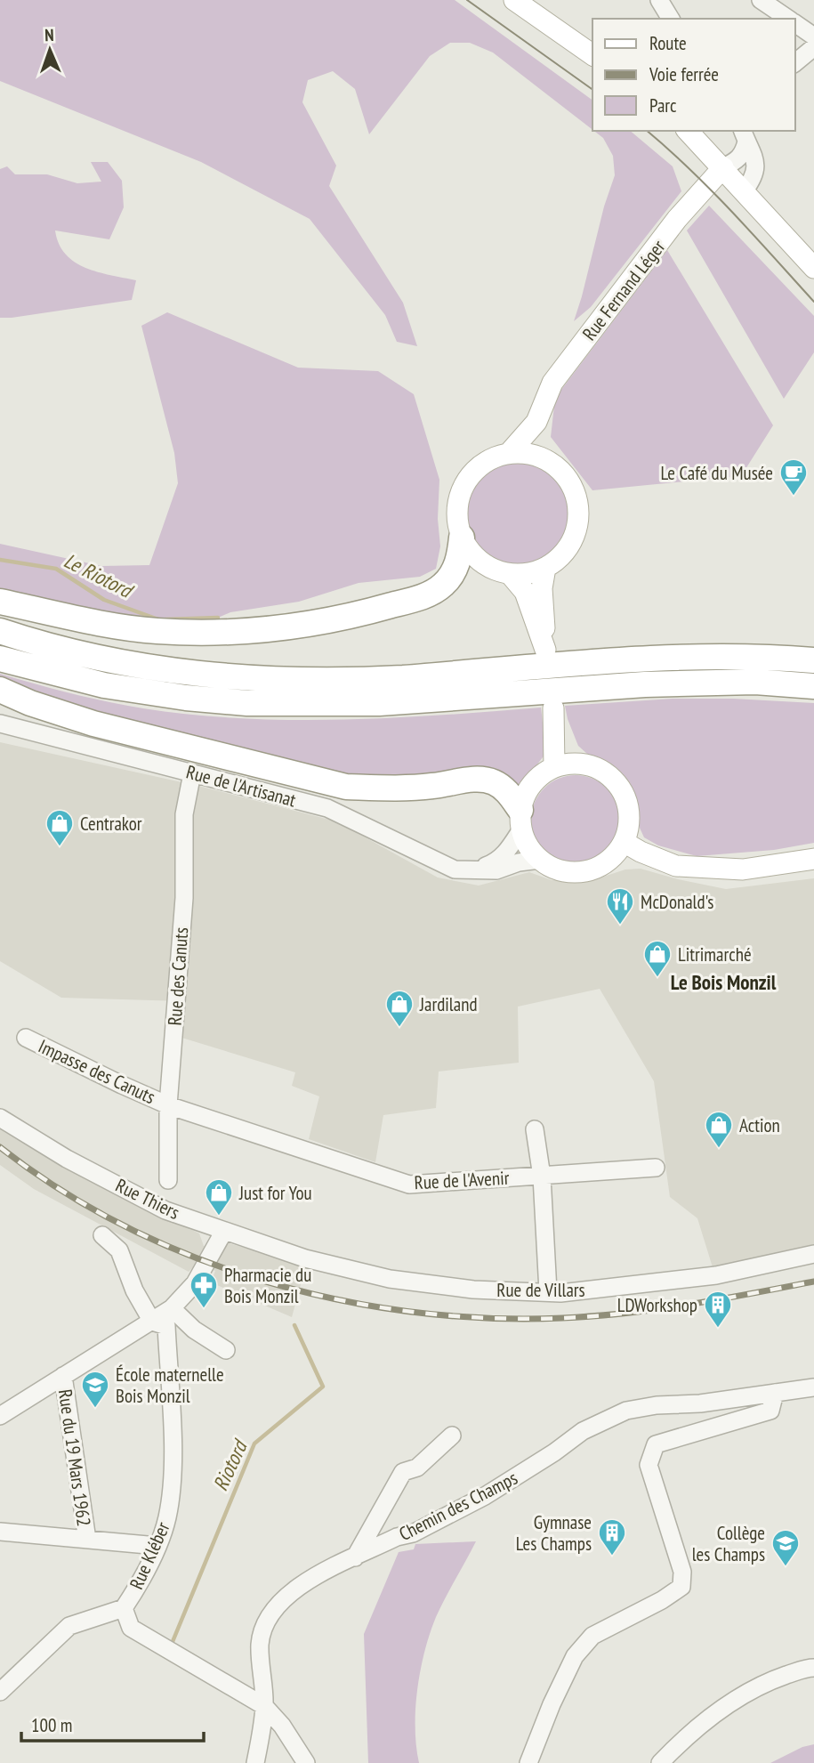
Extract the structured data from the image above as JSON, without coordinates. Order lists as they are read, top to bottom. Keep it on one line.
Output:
{"streets":{"main road":["Rue Fernand Léger"],"street":["Rue de l'Artisanat","Rue des Canuts","Impasse des Canuts","Rue de l'Avenir","Rue Thiers","Rue de Villars","Rue du 19 Mars 1962","Chemin des Champs","Rue Kléber"]},"crossings":[["Rue de l'Artisanat","Rue des Canuts"],["Rue des Canuts","Impasse des Canuts"],["Rue des Canuts","Rue de l'Avenir"],["Impasse des Canuts","Rue de l'Avenir"],["Rue Thiers","Rue de Villars"]],"districts":["Le Bois Monzil"],"water":["Le Riotord","Riotord"],"places":{"cafe":["Le Café du Musée"],"shop":["Centrakor","Litrimarché","Jardiland","Action","Just for You"],"restaurant":["McDonald's"],"pharmacy":["Pharmacie du Bois Monzil"],"building":["LDWorkshop","Gymnase Les Champs"],"school or university":["École maternelle Bois Monzil","Collège les Champs"]},"legend":["Route","Voie ferrée","Parc"],"scale_bar":"100 m","north":"top"}
